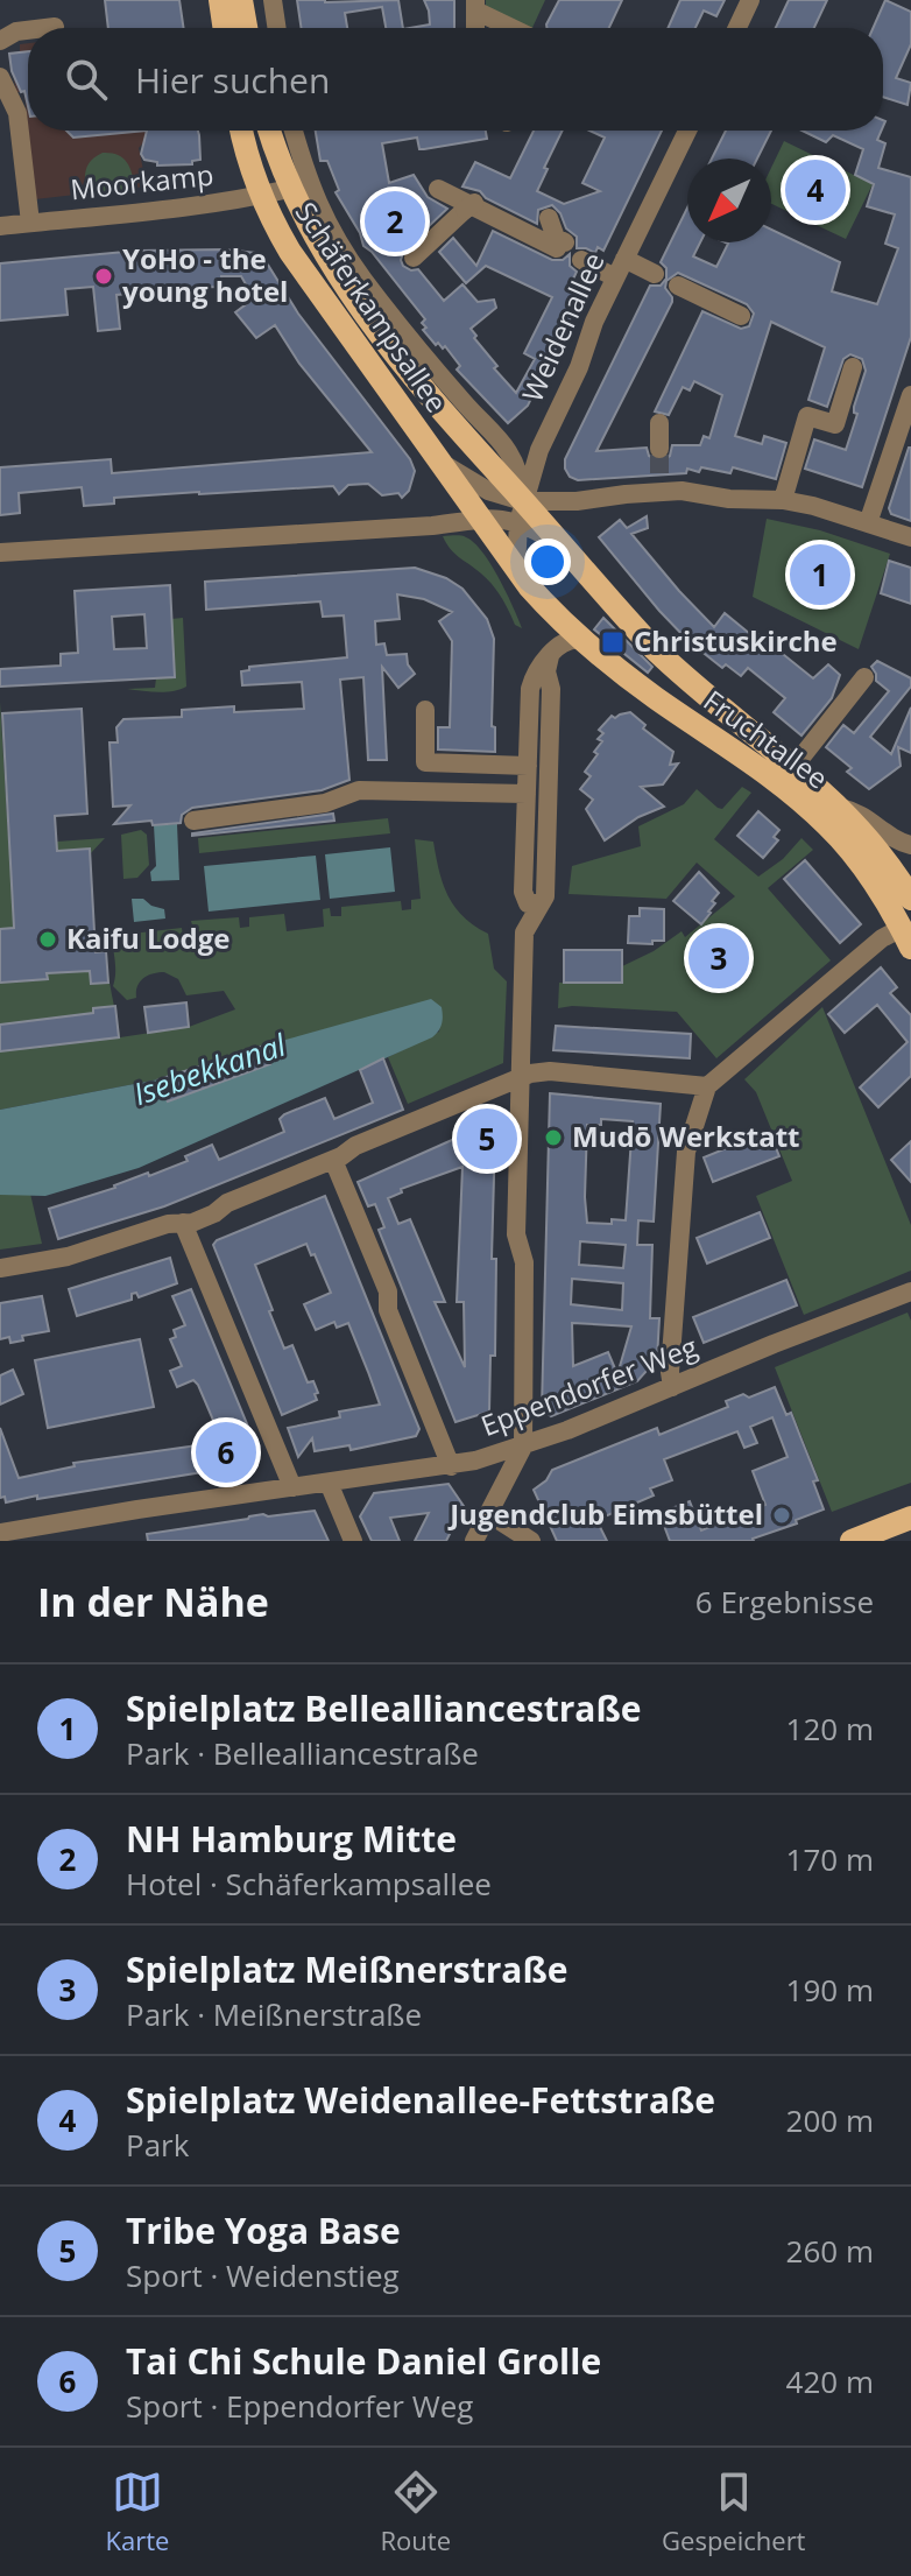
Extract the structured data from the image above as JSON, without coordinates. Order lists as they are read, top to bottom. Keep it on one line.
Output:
{"streets":{"main road":["Schäferkampsallee","Fruchtallee"],"street":["Moorkamp","Weidenallee","Eppendorfer Weg"]},"crossings":[["Moorkamp","Schäferkampsallee"],["Schäferkampsallee","Weidenallee"],["Schäferkampsallee","Fruchtallee"],["Weidenallee","Fruchtallee"]],"water":["Isebekkanal"],"places":{"other":["YoHo - the young hotel","Kaifu Lodge","Mudō Werkstatt","Jugendclub Eimsbüttel"],"transit":["Christuskirche"]},"north":"bottom left","page":{"search":"Hier suchen","pins":["4","2","1","3","5","6"],"heading":["In der Nähe","6 Ergebnisse"],"list":[{"mark":"1","name":"Spielplatz Bellealliancestraße","note":"Park · Bellealliancestraße","value":"120 m"},{"mark":"2","name":"NH Hamburg Mitte","note":"Hotel · Schäferkampsallee","value":"170 m"},{"mark":"3","name":"Spielplatz Meißnerstraße","note":"Park · Meißnerstraße","value":"190 m"},{"mark":"4","name":"Spielplatz Weidenallee-Fettstraße","note":"Park","value":"200 m"},{"mark":"5","name":"Tribe Yoga Base","note":"Sport · Weidenstieg","value":"260 m"},{"mark":"6","name":"Tai Chi Schule Daniel Grolle","note":"Sport · Eppendorfer Weg","value":"420 m"}],"nav":["Karte","Route","Gespeichert"]}}
